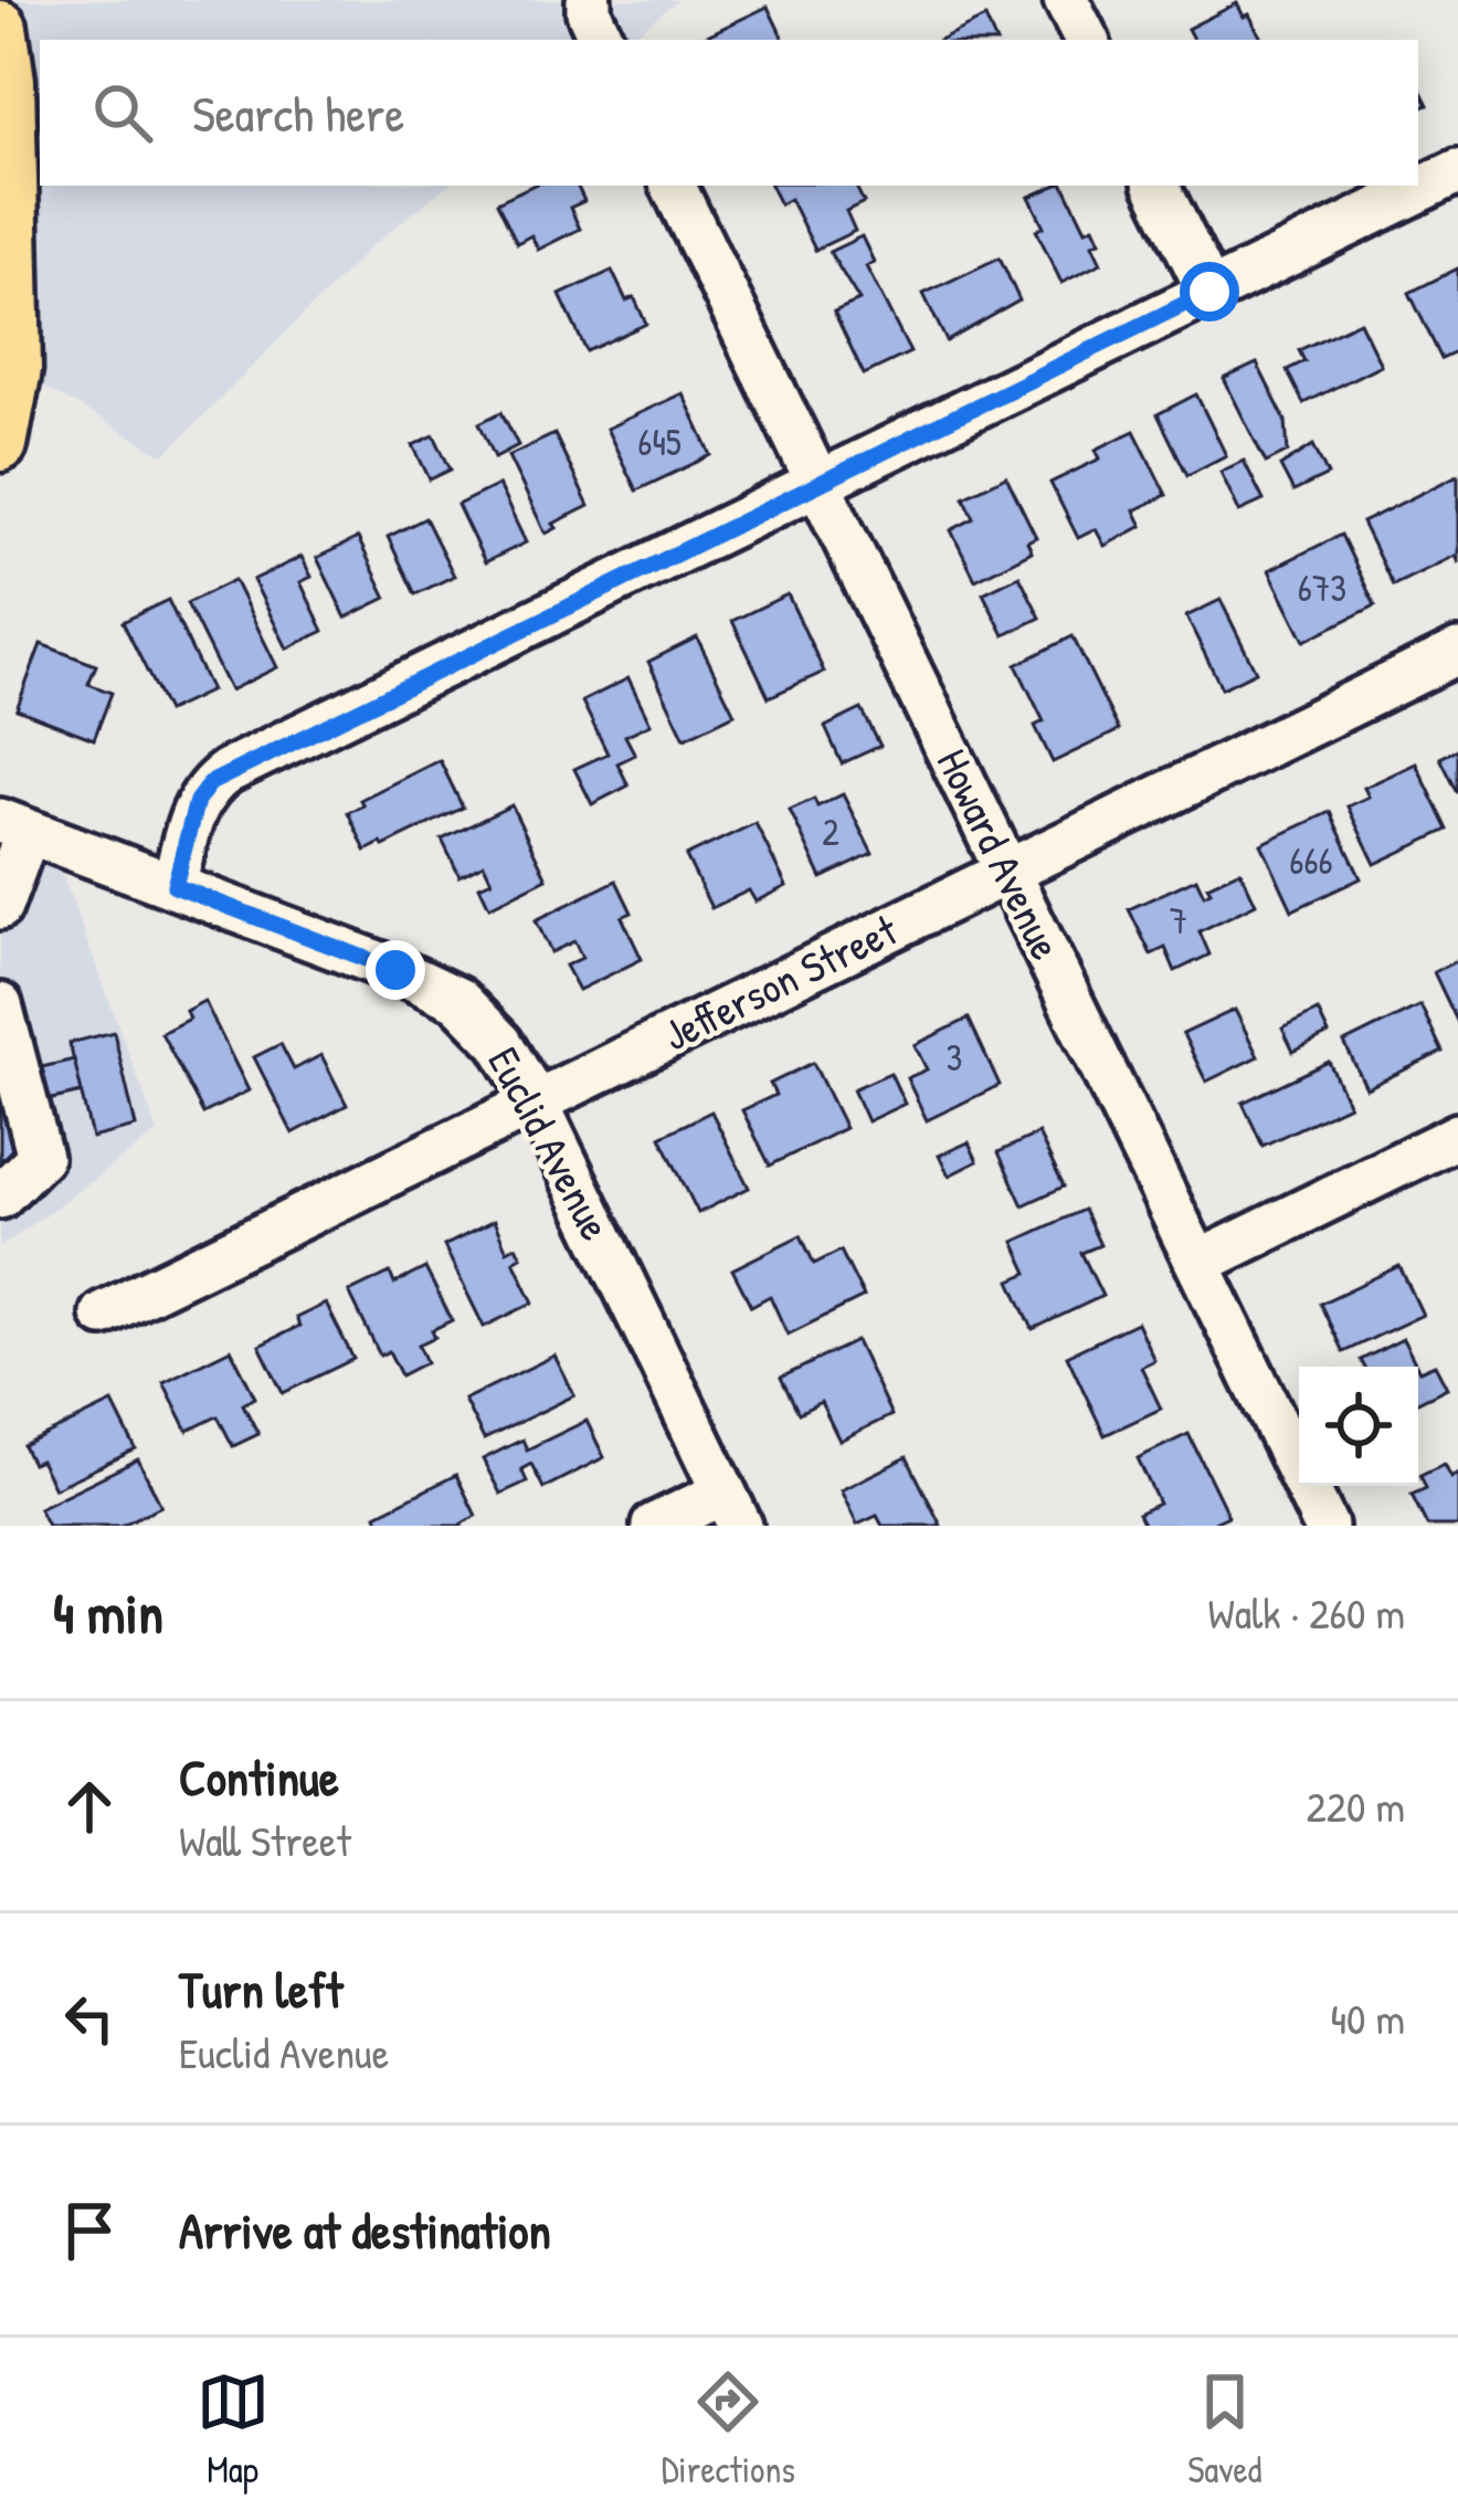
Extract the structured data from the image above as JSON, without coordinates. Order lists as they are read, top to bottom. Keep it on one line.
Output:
{"streets":{"street":["Howard Avenue","Jefferson Street","Euclid Avenue"]},"crossings":[["Howard Avenue","Jefferson Street"],["Jefferson Street","Euclid Avenue"]],"house_numbers":["645","673","2","666","7","3"],"page":{"search":"Search here","heading":["4 min","Walk · 260 m"],"list":[["Continue","Wall Street","220 m"],["Turn left","Euclid Avenue","40 m"],"Arrive at destination"],"nav":["Map","Directions","Saved"]}}
